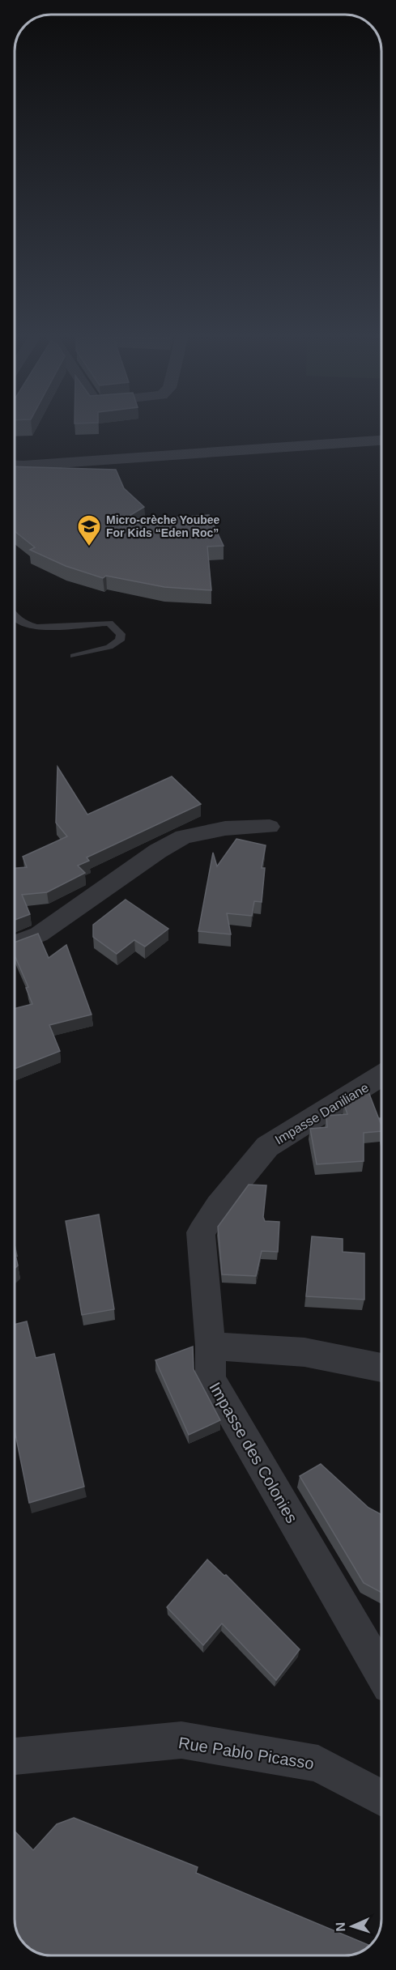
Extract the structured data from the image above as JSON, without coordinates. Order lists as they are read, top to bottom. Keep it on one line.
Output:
{"streets":{"street":["Impasse Daniliane","Impasse des Colonies","Rue Pablo Picasso"]},"crossings":[["Impasse Daniliane","Impasse des Colonies"]],"places":{"school or university":["Micro-crèche Youbee For Kids “Eden Roc”"]},"north":"left"}
